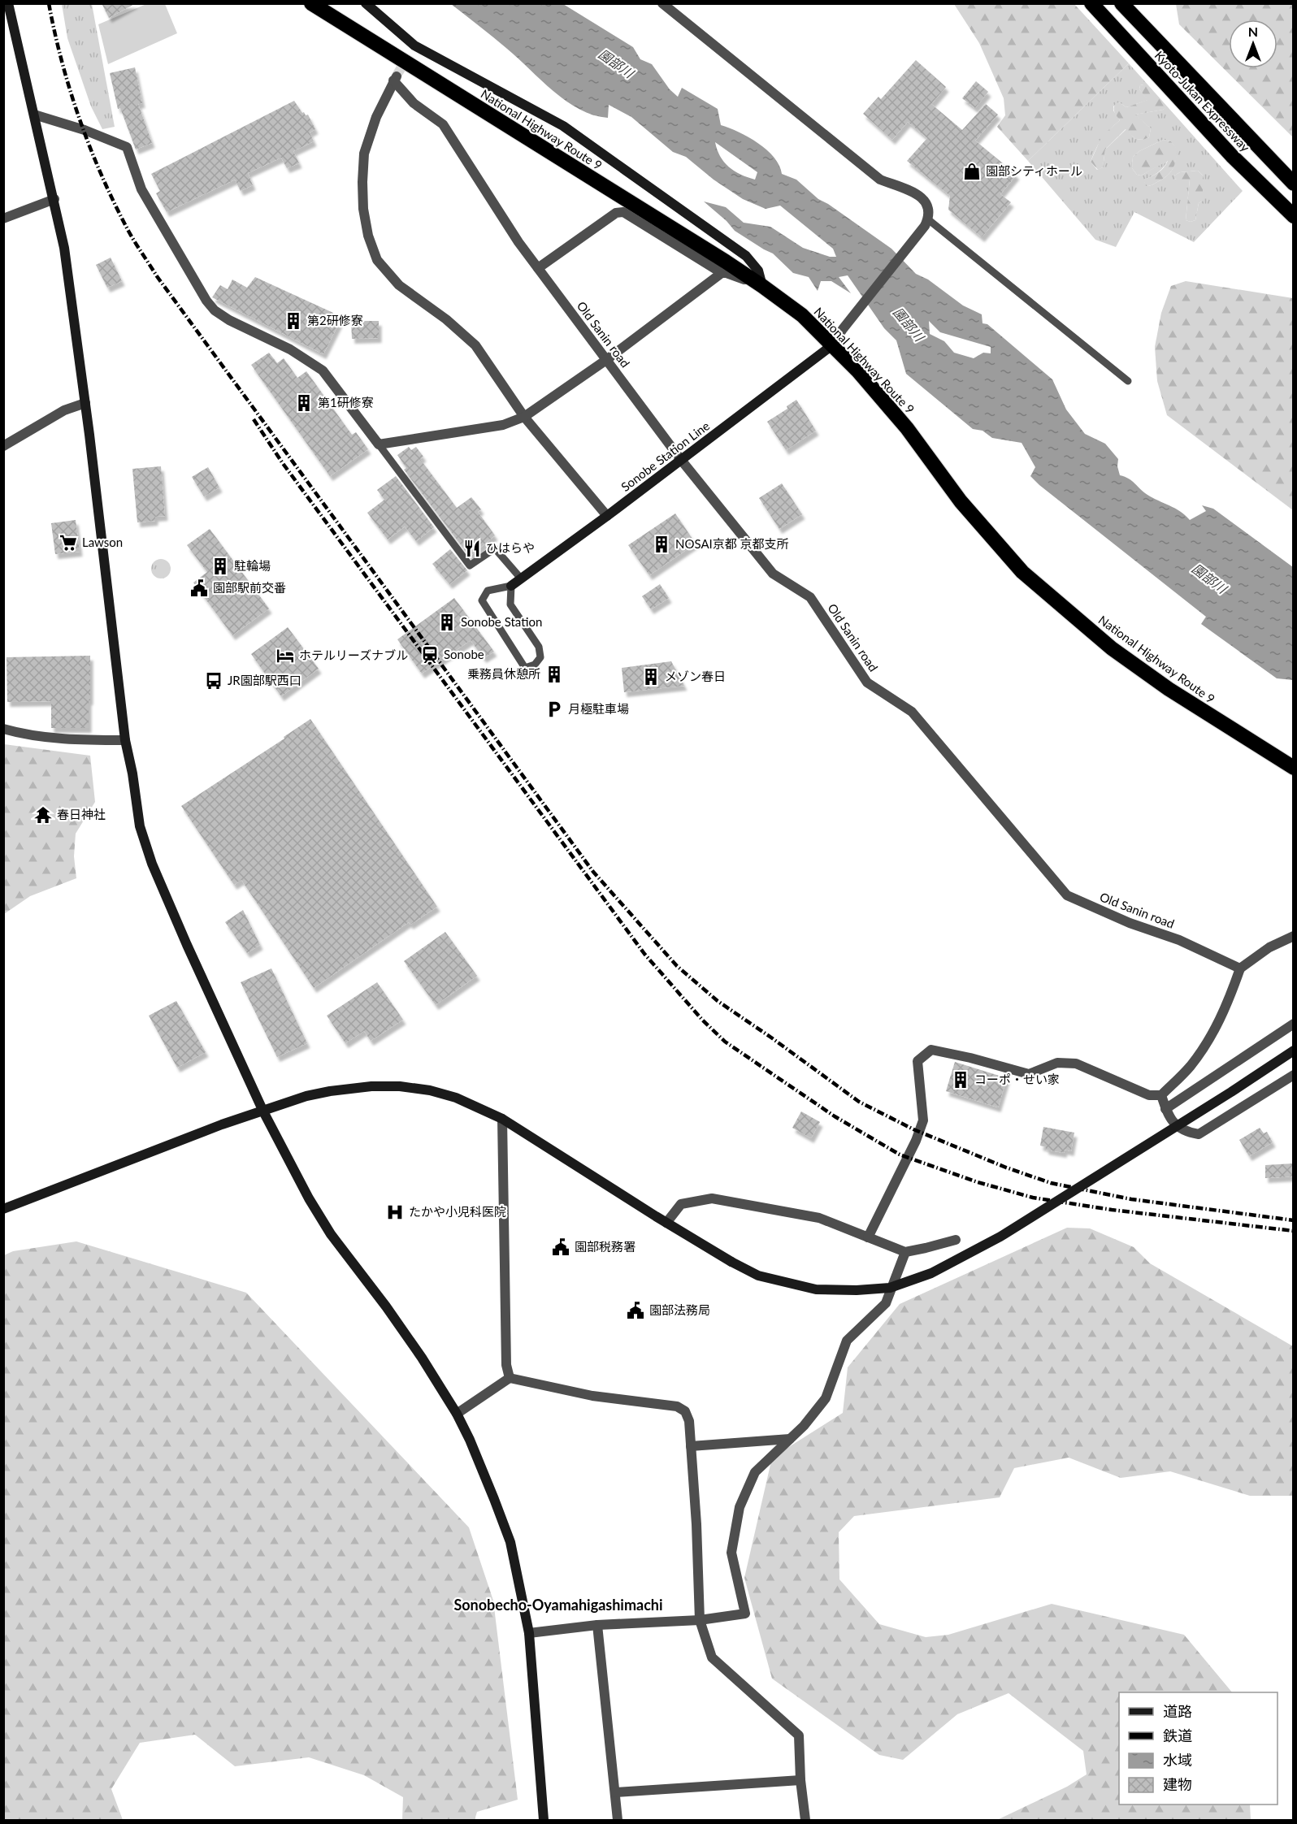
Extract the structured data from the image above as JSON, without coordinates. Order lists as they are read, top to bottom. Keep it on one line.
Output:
{"streets":{"highway":["Kyoto-Jukan Expressway","National Highway Route 9"],"street":["Old Sanin road","Sonobe Station Line"]},"crossings":[["National Highway Route 9","Sonobe Station Line"],["Old Sanin road","Sonobe Station Line"]],"districts":["Sonobecho-Oyamahigashimachi"],"water":["園部川"],"places":{"shop":["園部シティホール"],"building":["第2研修寮","第1研修寮","NOSAI京都 京都支所","駐輪場","Sonobe Station","乗務員休憩所","メゾン春日","コーポ・せい家"],"supermarket":["Lawson"],"restaurant":["ひはらや"],"public building":["園部駅前交番","園部税務署","園部法務局"],"station":["Sonobe"],"hotel":["ホテルリーズナブル"],"bus stop":["JR園部駅西口"],"parking":["月極駐車場"],"temple":["春日神社"],"hospital":["たかや小児科医院"]},"legend":["道路","鉄道","水域","建物"],"north":"top"}
